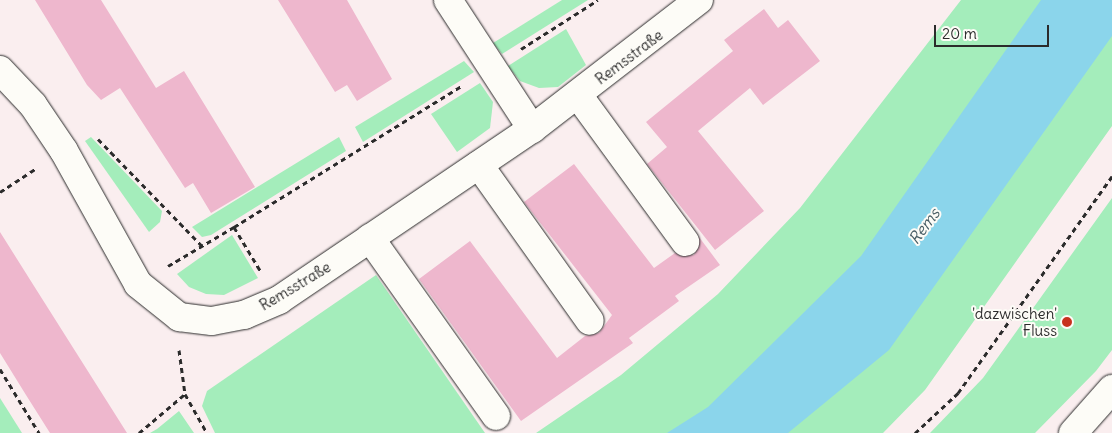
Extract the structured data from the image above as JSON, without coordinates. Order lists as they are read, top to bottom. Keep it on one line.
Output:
{"streets":{"street":["Remsstraße"]},"water":["Rems"],"places":["'dazwischen' Fluss"],"scale_bar":"20 m"}
